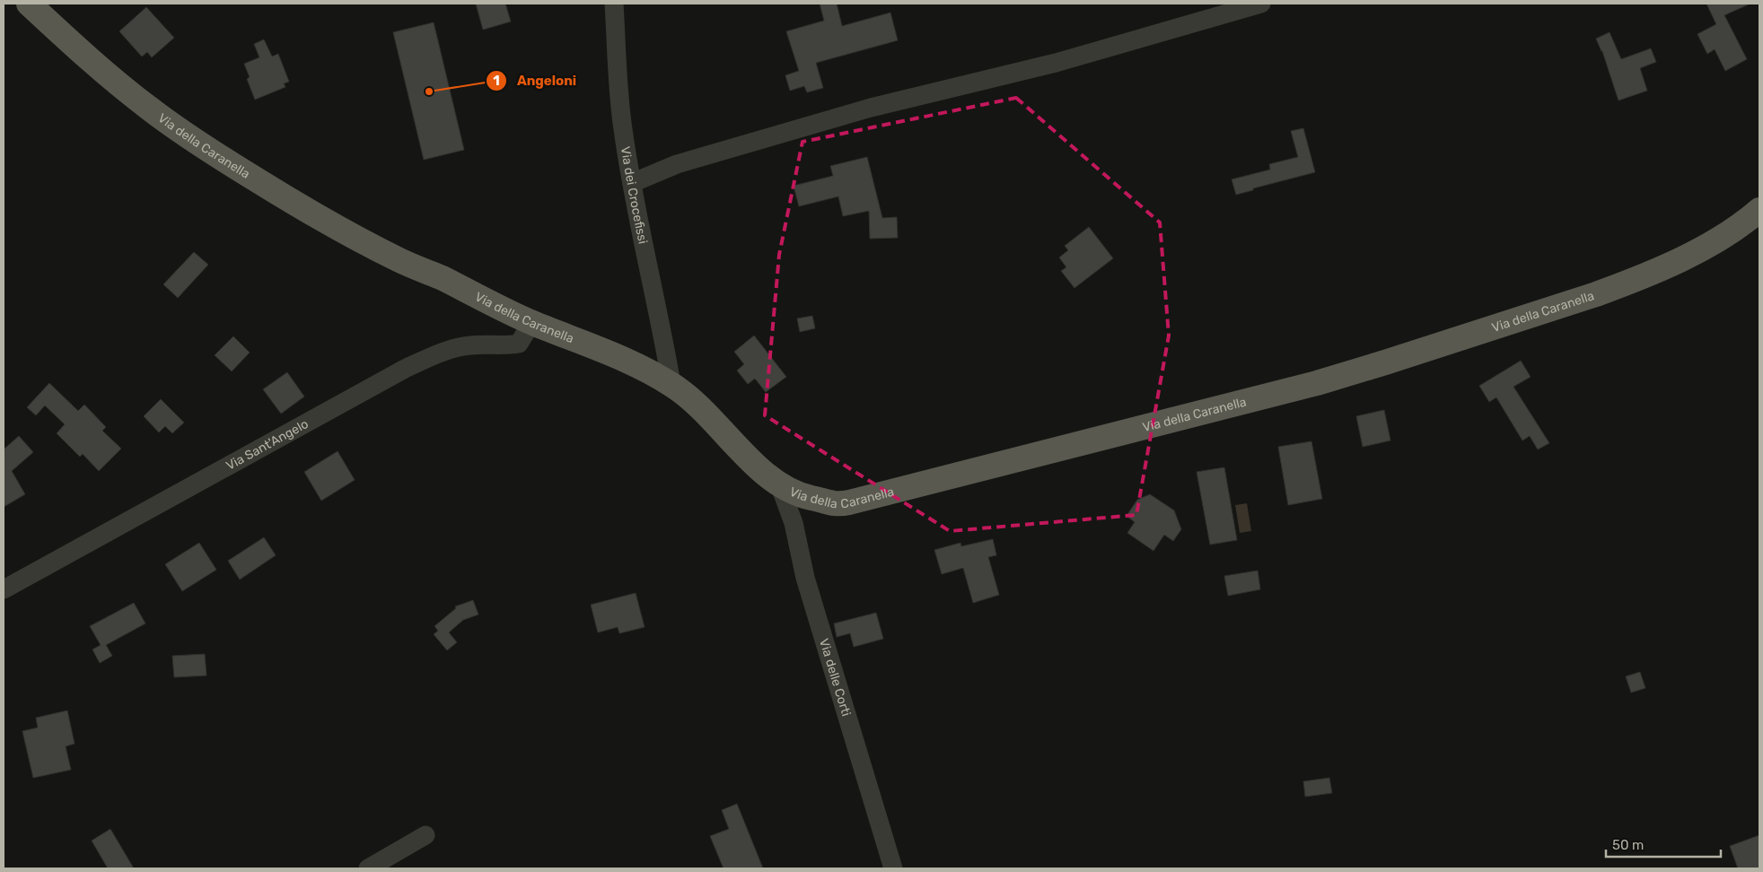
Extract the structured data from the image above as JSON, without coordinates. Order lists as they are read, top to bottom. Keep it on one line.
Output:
{"streets":{"main road":["Via della Caranella"],"street":["Via dei Crocefissi","Via Sant'Angelo","Via delle Corti"]},"crossings":[["Via della Caranella","Via dei Crocefissi"],["Via della Caranella","Via Sant'Angelo"],["Via della Caranella","Via delle Corti"]],"places":["Angeloni"],"scale_bar":"50 m"}
